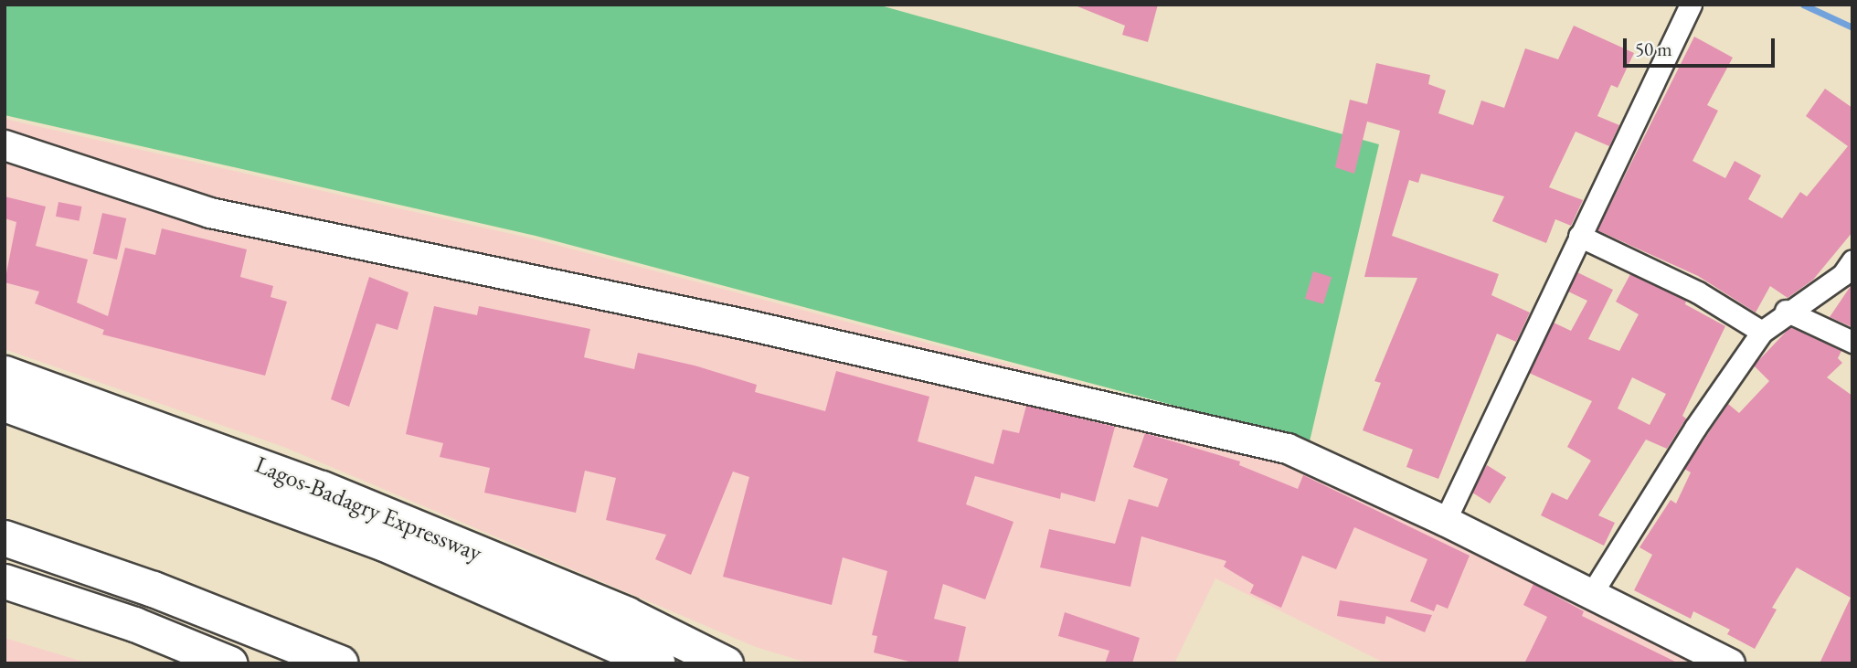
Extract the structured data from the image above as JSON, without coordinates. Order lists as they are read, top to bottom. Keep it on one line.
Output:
{"streets":{"highway":["Lagos-Badagry Expressway"]},"scale_bar":"50 m"}
